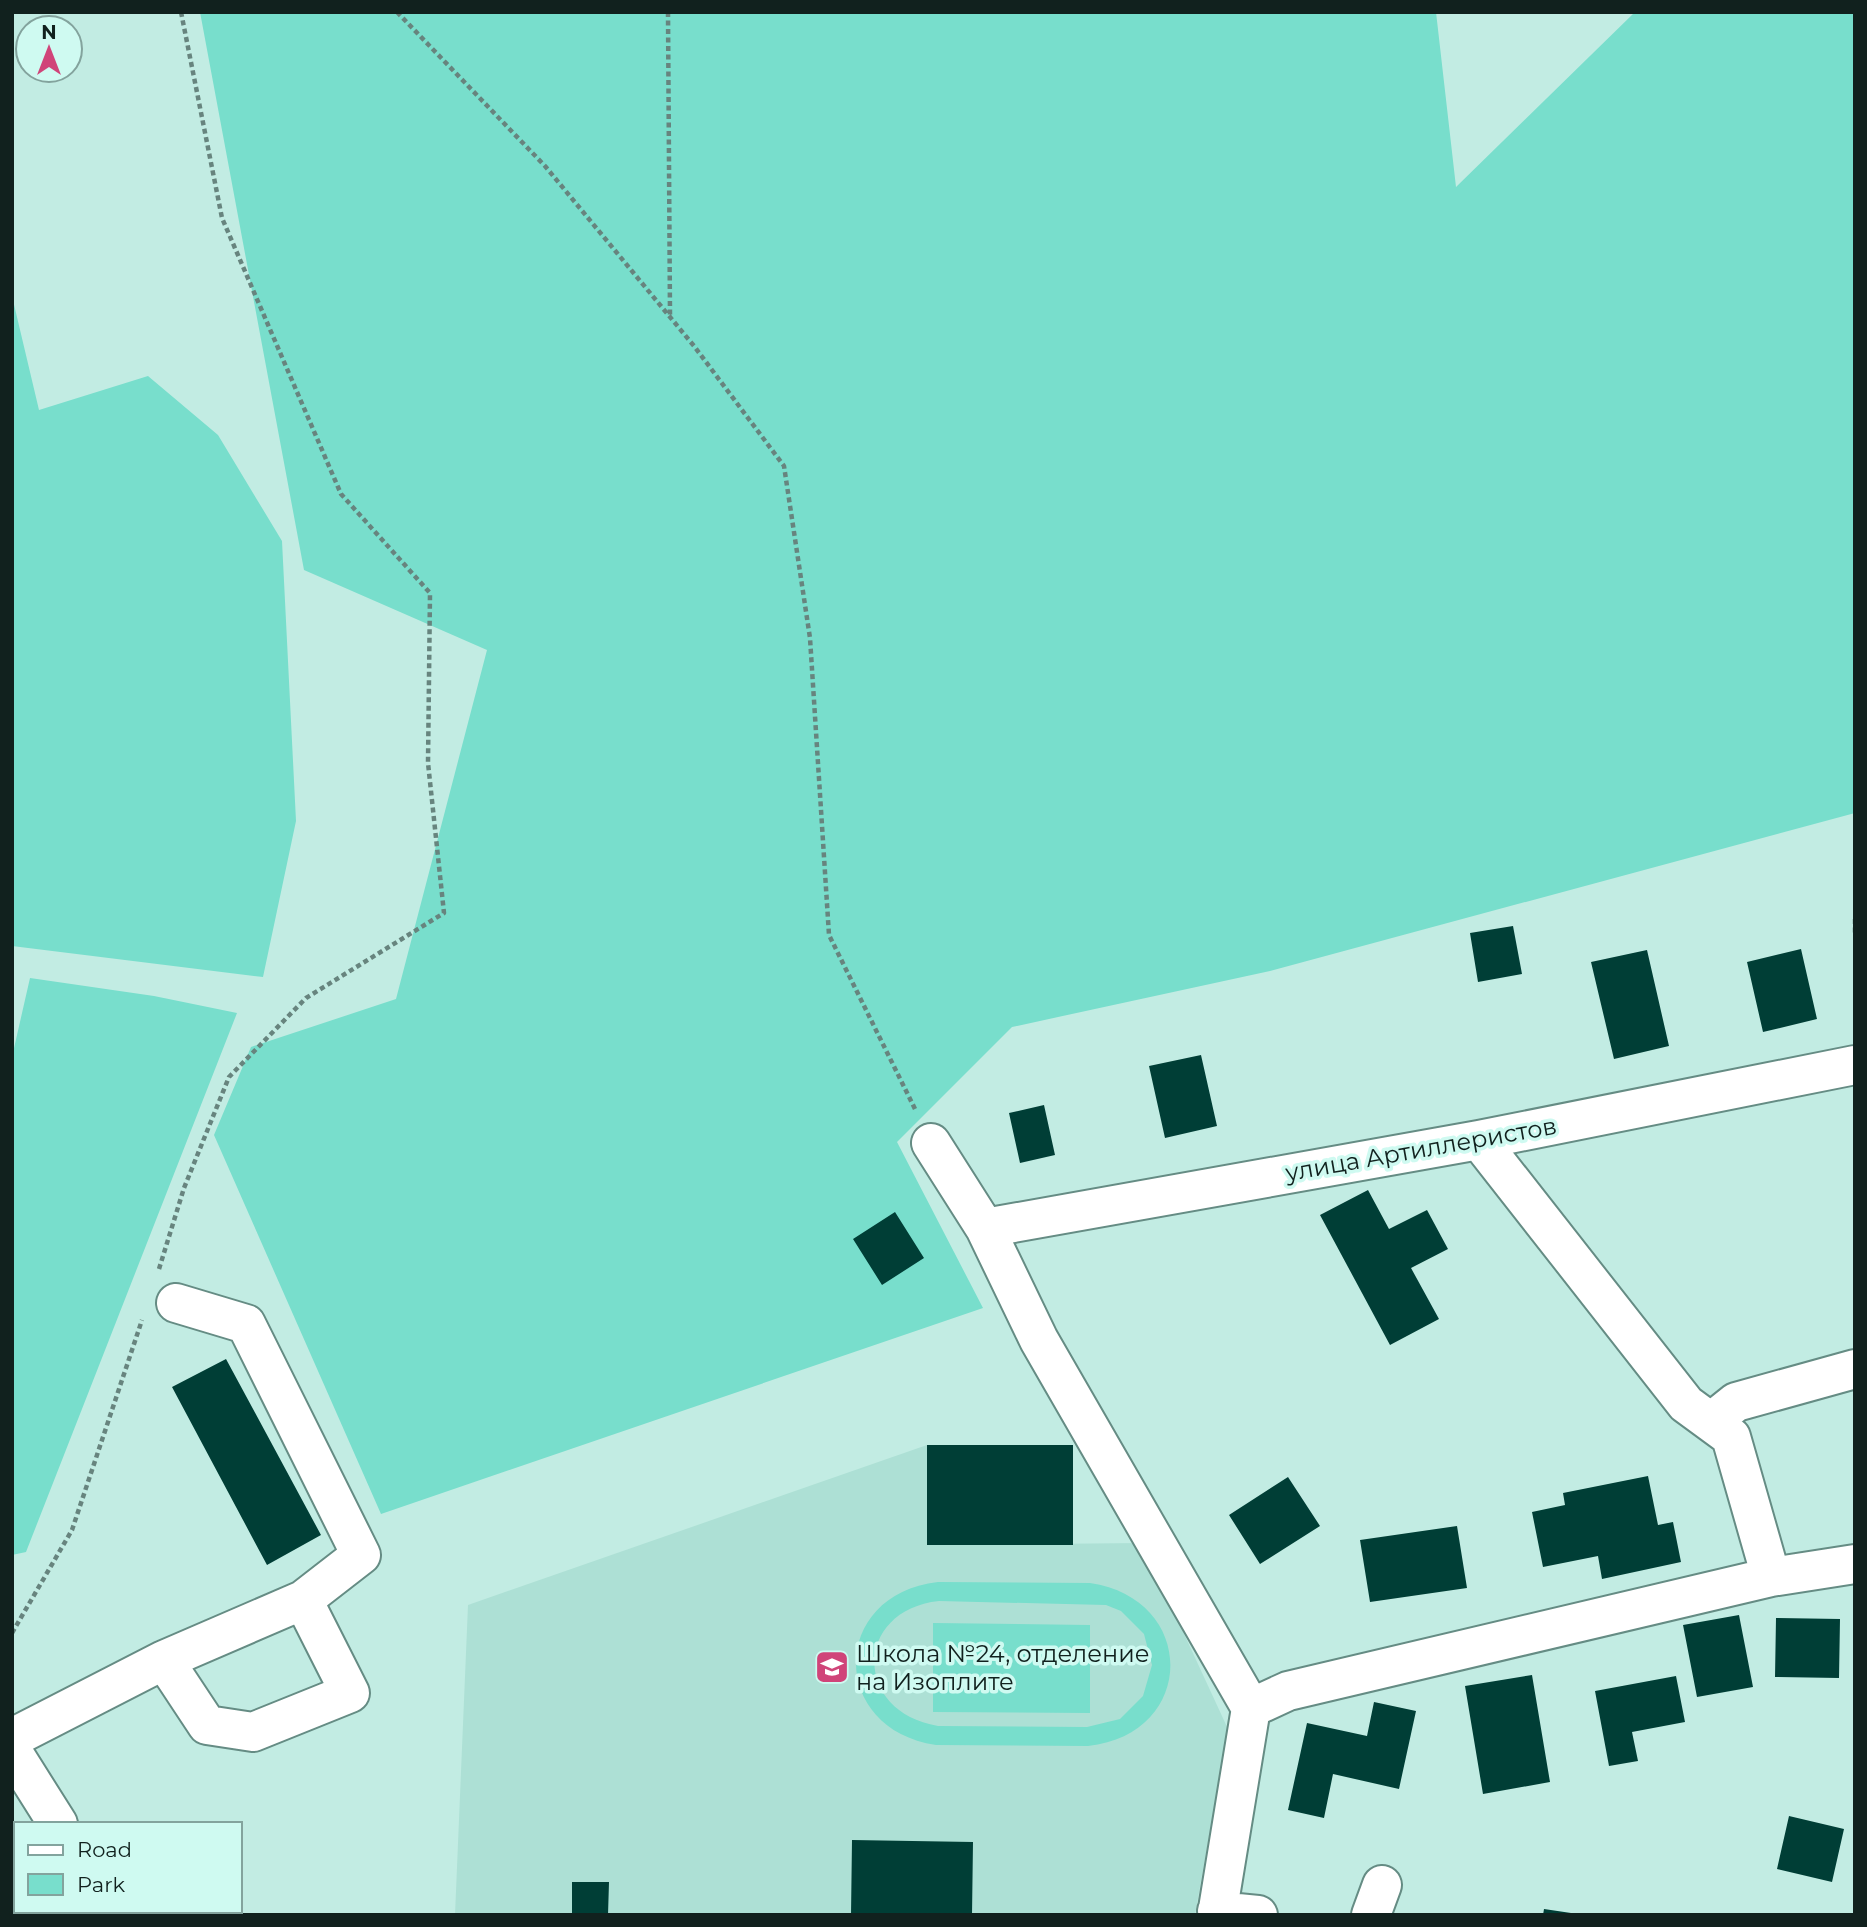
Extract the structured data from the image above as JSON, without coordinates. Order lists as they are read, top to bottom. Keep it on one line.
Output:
{"streets":{"street":["улица Артиллеристов"]},"places":{"school or university":["Школа №24, отделение на Изоплите"]},"legend":["Road","Park"],"north":"top"}
